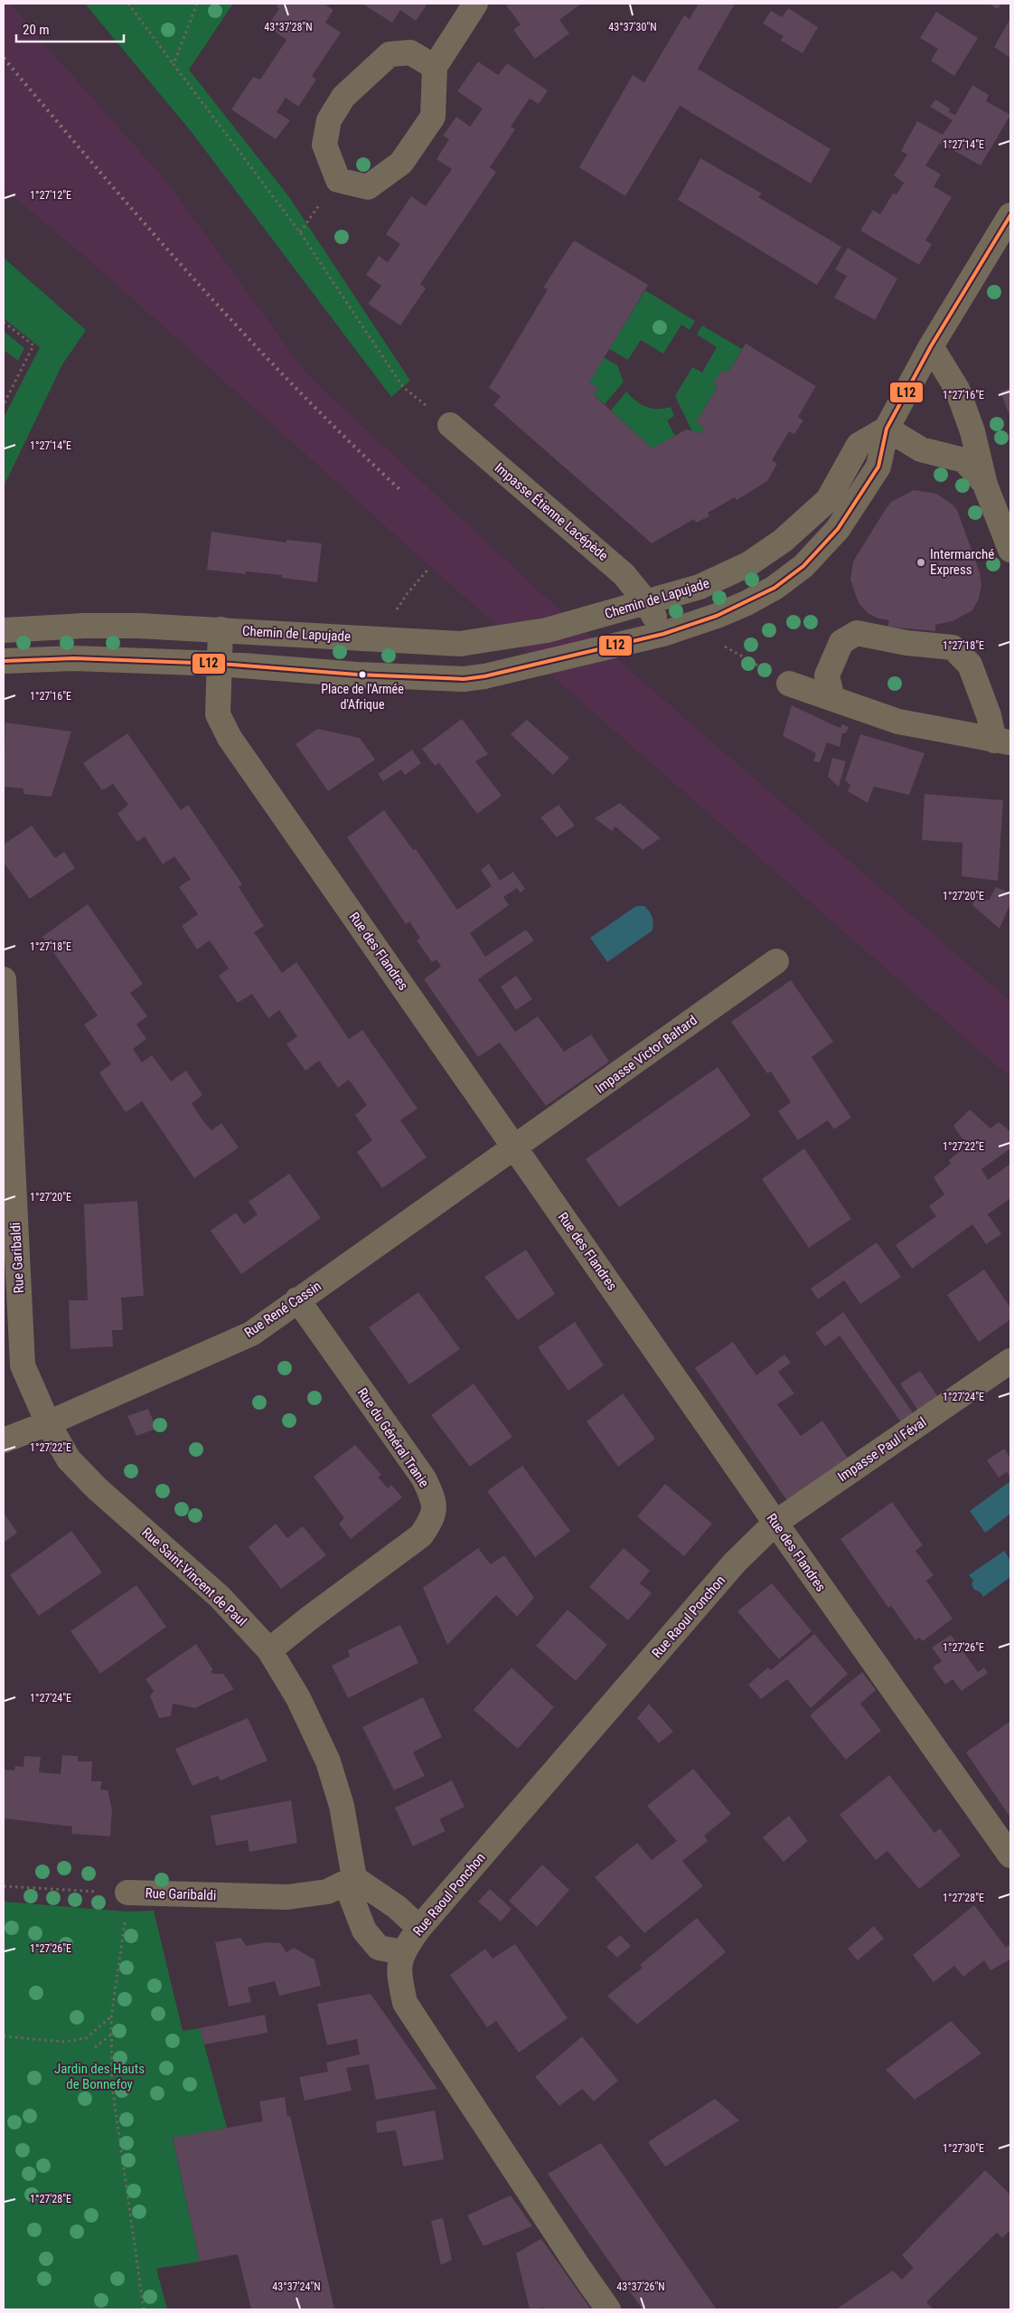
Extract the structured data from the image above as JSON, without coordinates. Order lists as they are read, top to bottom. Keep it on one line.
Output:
{"streets":{"street":["Impasse Étienne Lacépède","Chemin de Lapujade","Rue des Flandres","Impasse Victor Baltard","Rue Garibaldi","Rue René Cassin","Rue du Général Tranie","Impasse Paul Féval","Rue Saint-Vincent de Paul","Rue Raoul Ponchon"]},"crossings":[["Impasse Étienne Lacépède","Chemin de Lapujade"],["Chemin de Lapujade","Rue des Flandres"],["Rue des Flandres","Impasse Victor Baltard"],["Rue des Flandres","Rue René Cassin"],["Rue des Flandres","Impasse Paul Féval"],["Rue des Flandres","Rue Raoul Ponchon"],["Impasse Victor Baltard","Rue René Cassin"],["Rue Garibaldi","Rue René Cassin"],["Rue Garibaldi","Rue Saint-Vincent de Paul"],["Rue René Cassin","Rue du Général Tranie"],["Rue René Cassin","Rue Saint-Vincent de Paul"],["Rue du Général Tranie","Rue Saint-Vincent de Paul"],["Impasse Paul Féval","Rue Raoul Ponchon"],["Rue Saint-Vincent de Paul","Rue Raoul Ponchon"]],"parks":["Jardin des Hauts de Bonnefoy"],"places":["Intermarché Express","Place de l'Armée d'Afrique"],"lines":["transit line L12"],"scale_bar":"20 m","coordinates":["43°37'28\"N","43°37'30\"N","1°27'14\"E","1°27'12\"E","1°27'16\"E","1°27'18\"E","1°27'20\"E","1°27'22\"E","1°27'24\"E","1°27'26\"E","1°27'28\"E","1°27'30\"E","43°37'24\"N","43°37'26\"N"]}
